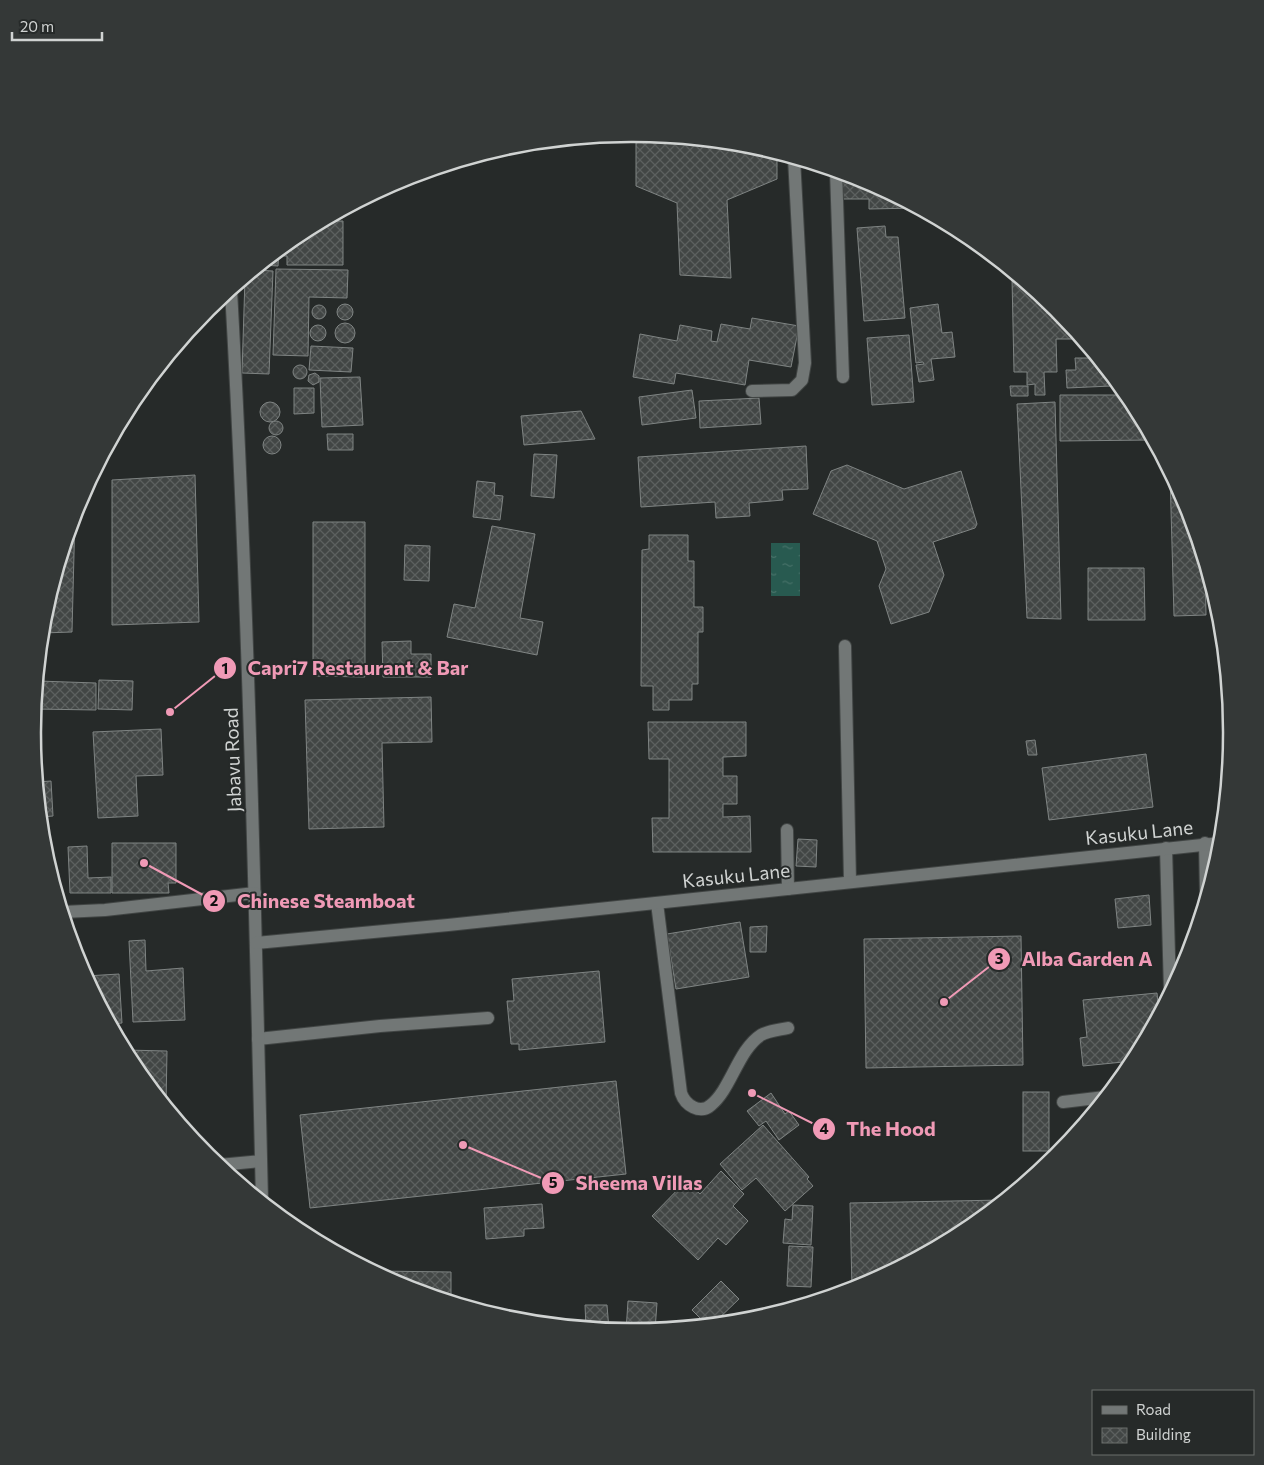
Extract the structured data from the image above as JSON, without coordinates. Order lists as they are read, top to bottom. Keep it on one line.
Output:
{"streets":{"street":["Jabavu Road","Kasuku Lane"]},"crossings":[["Jabavu Road","Kasuku Lane"]],"places":["Capri7 Restaurant & Bar","Chinese Steamboat","Alba Garden A","The Hood","Sheema Villas"],"legend":["Road","Building"],"scale_bar":"20 m"}
